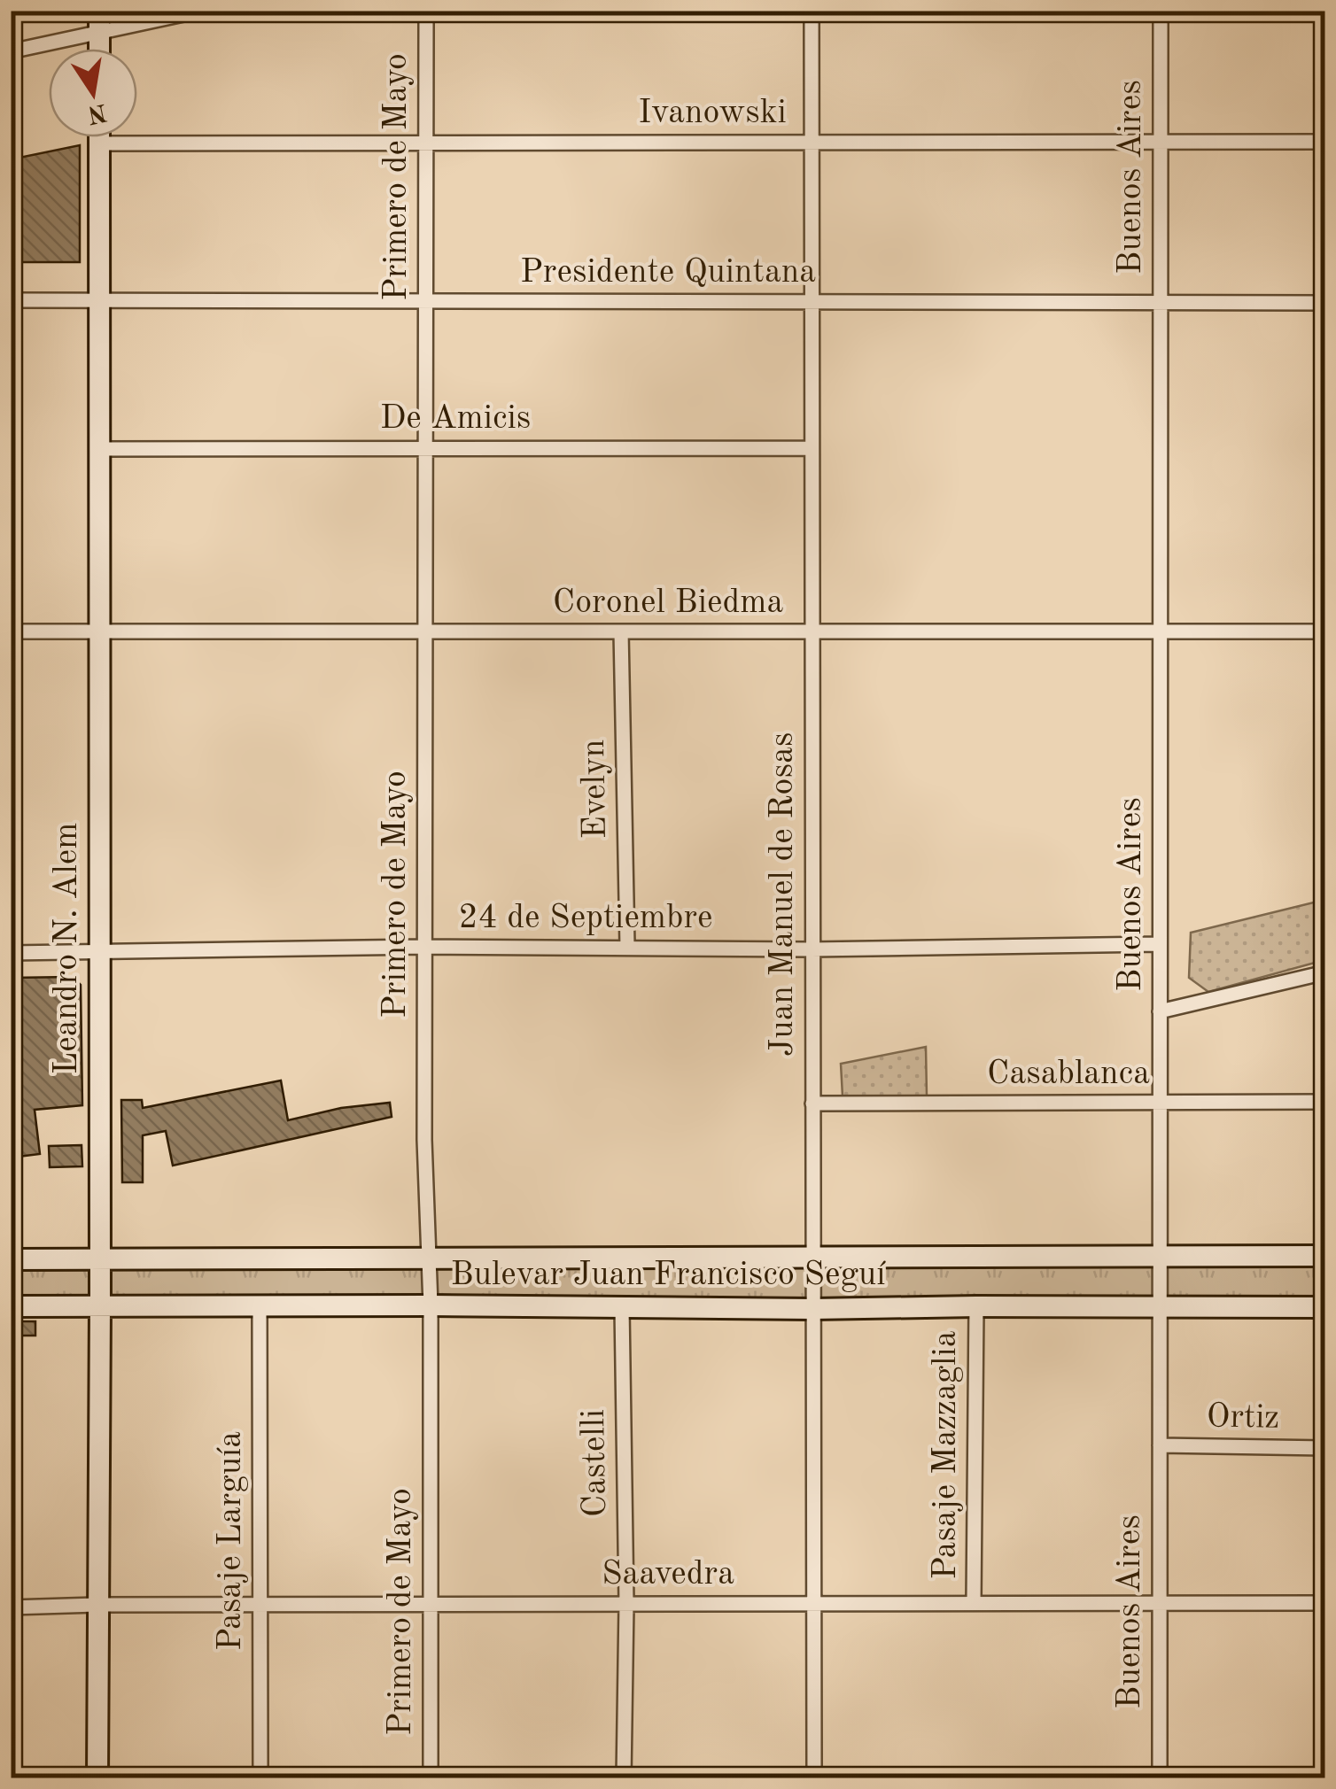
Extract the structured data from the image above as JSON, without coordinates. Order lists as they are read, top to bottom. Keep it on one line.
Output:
{"streets":{"main road":["Leandro N. Alem","Bulevar Juan Francisco Seguí"],"street":["Ivanowski","Primero de Mayo","Buenos Aires","Presidente Quintana","De Amicis","Coronel Biedma","Evelyn","Juan Manuel de Rosas","24 de Septiembre","Casablanca","Ortiz","Pasaje Mazzaglia","Castelli","Pasaje Larguía","Saavedra"]},"crossings":[["Ivanowski","Primero de Mayo"],["Ivanowski","Buenos Aires"],["Ivanowski","Juan Manuel de Rosas"],["Ivanowski","Leandro N. Alem"],["Primero de Mayo","Presidente Quintana"],["Primero de Mayo","De Amicis"],["Primero de Mayo","Coronel Biedma"],["Primero de Mayo","24 de Septiembre"],["Primero de Mayo","Bulevar Juan Francisco Seguí"],["Primero de Mayo","Saavedra"],["Buenos Aires","Presidente Quintana"],["Buenos Aires","Coronel Biedma"],["Buenos Aires","24 de Septiembre"],["Buenos Aires","Casablanca"],["Buenos Aires","Bulevar Juan Francisco Seguí"],["Buenos Aires","Ortiz"],["Buenos Aires","Saavedra"],["Presidente Quintana","Juan Manuel de Rosas"],["Presidente Quintana","Leandro N. Alem"],["De Amicis","Juan Manuel de Rosas"],["De Amicis","Leandro N. Alem"],["Coronel Biedma","Evelyn"],["Coronel Biedma","Juan Manuel de Rosas"],["Coronel Biedma","Leandro N. Alem"],["Evelyn","24 de Septiembre"],["Juan Manuel de Rosas","24 de Septiembre"],["Juan Manuel de Rosas","Casablanca"],["Juan Manuel de Rosas","Bulevar Juan Francisco Seguí"],["Juan Manuel de Rosas","Saavedra"],["24 de Septiembre","Leandro N. Alem"],["Leandro N. Alem","Bulevar Juan Francisco Seguí"],["Leandro N. Alem","Saavedra"],["Bulevar Juan Francisco Seguí","Pasaje Mazzaglia"],["Bulevar Juan Francisco Seguí","Castelli"],["Bulevar Juan Francisco Seguí","Pasaje Larguía"],["Pasaje Mazzaglia","Saavedra"],["Castelli","Saavedra"],["Pasaje Larguía","Saavedra"]],"north":"bottom"}
